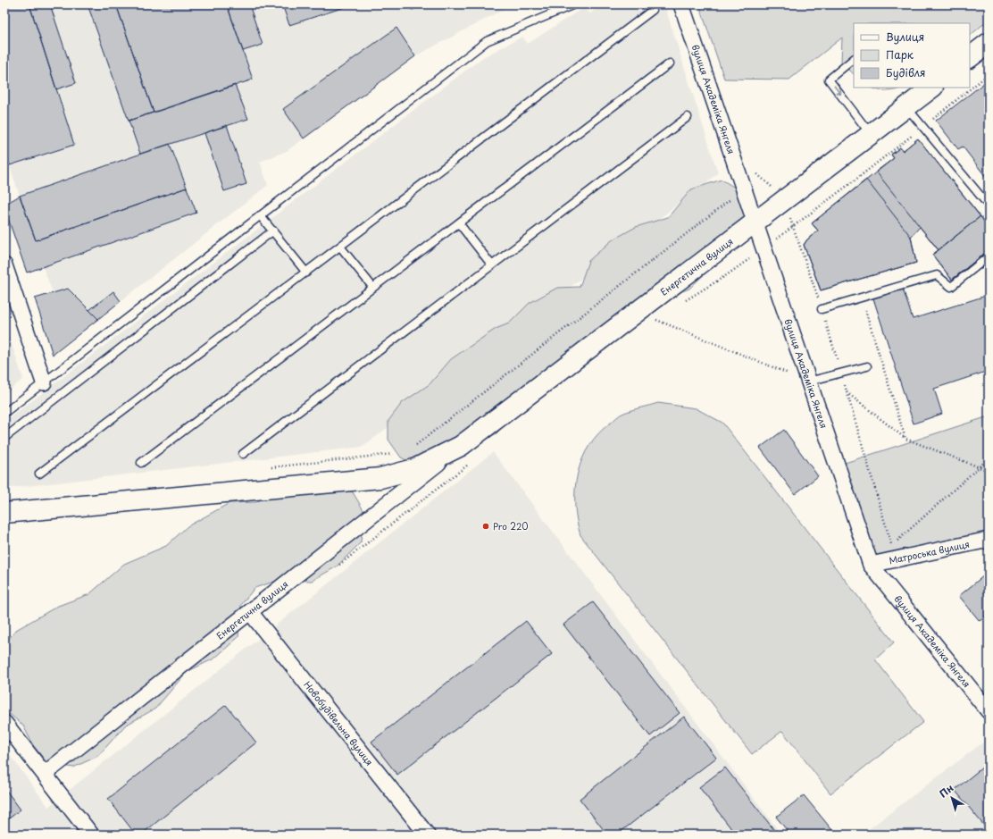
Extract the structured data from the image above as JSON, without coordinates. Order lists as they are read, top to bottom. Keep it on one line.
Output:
{"streets":{"main road":["Енергетична вулиця"],"street":["вулиця Академіка Янгеля","Матроська вулиця","Новобудівельна вулиця"]},"crossings":[["вулиця Академіка Янгеля","Енергетична вулиця"],["вулиця Академіка Янгеля","Матроська вулиця"],["Енергетична вулиця","Новобудівельна вулиця"]],"places":["Pro 220"],"legend":["Вулиця","Парк","Будівля"],"north":"top left"}
